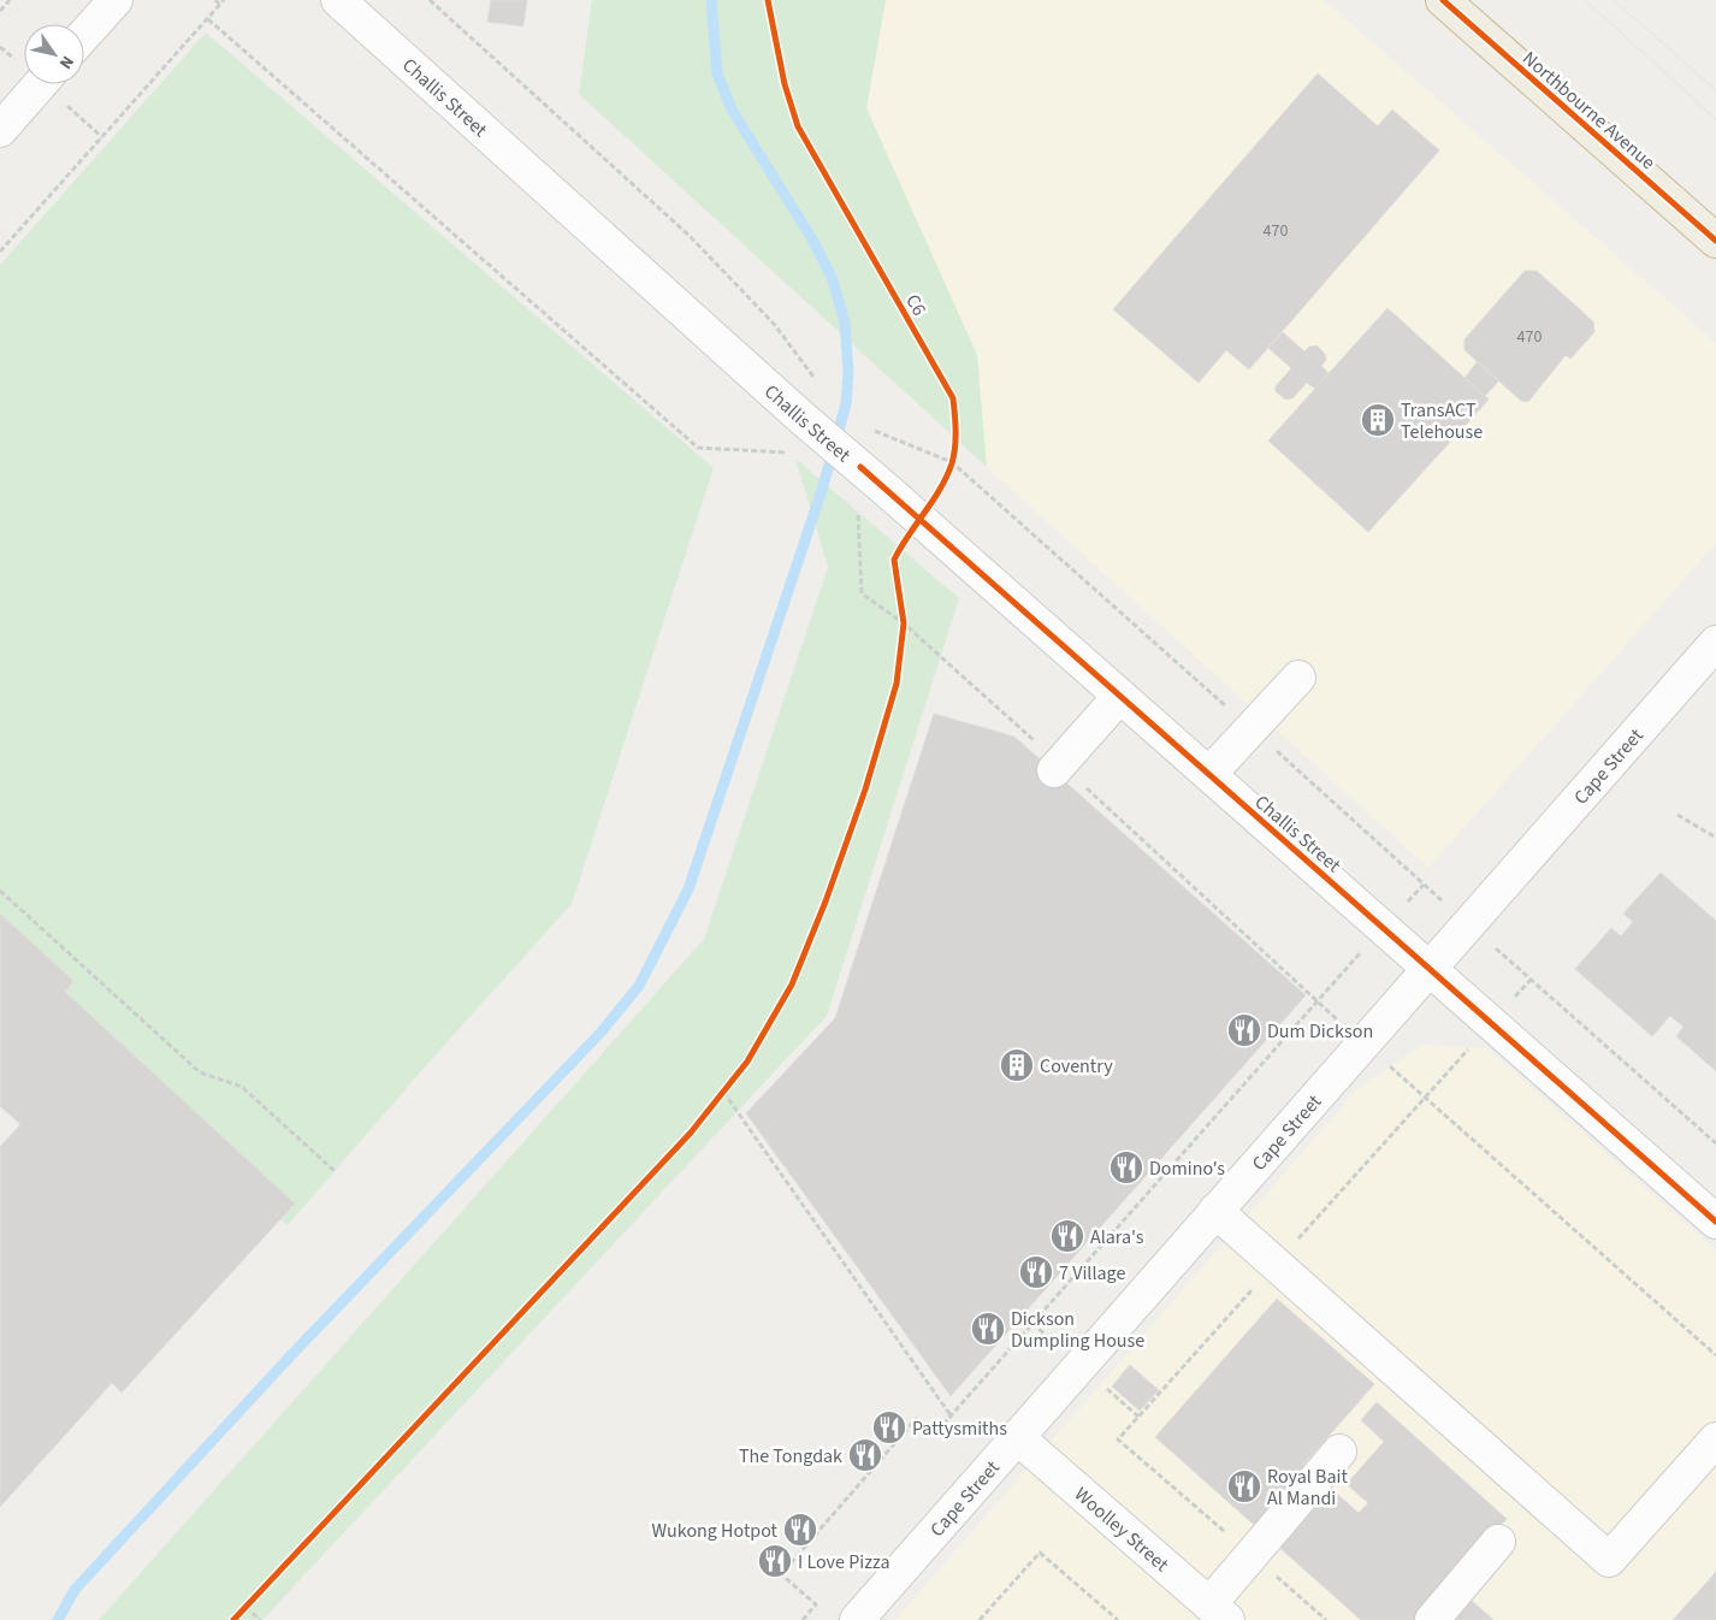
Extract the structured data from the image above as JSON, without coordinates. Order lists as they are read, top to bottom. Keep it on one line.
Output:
{"streets":{"highway":["Northbourne Avenue"],"street":["Challis Street","Cape Street","Woolley Street"],"cycle path":["C6"]},"crossings":[["Challis Street","Cape Street"],["Cape Street","Woolley Street"]],"places":{"building":["TransACT Telehouse","Coventry"],"restaurant":["Dum Dickson","Domino's","Alara's","7 Village","Dickson Dumpling House","Pattysmiths","The Tongdak","Royal Bait Al Mandi","Wukong Hotpot","I Love Pizza"]},"house_numbers":["470","470"],"north":"bottom right"}
